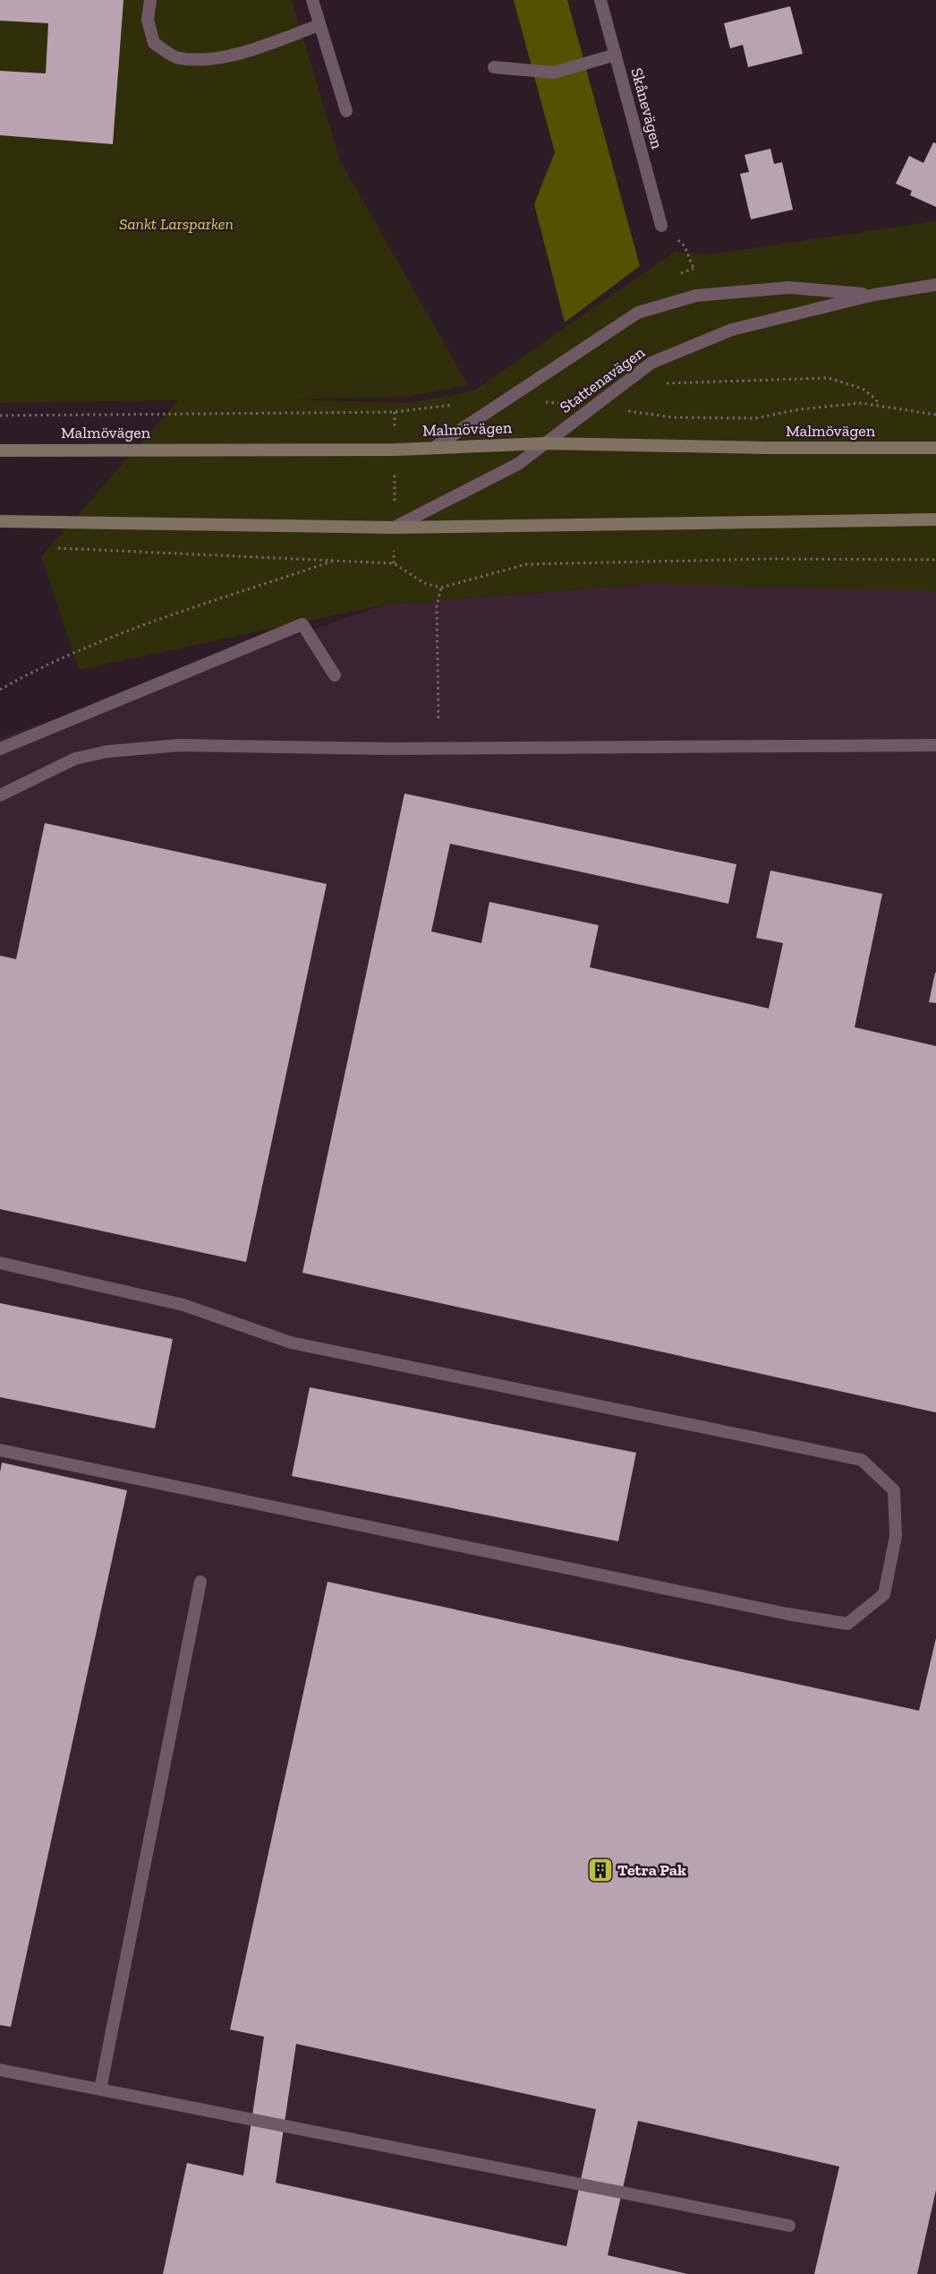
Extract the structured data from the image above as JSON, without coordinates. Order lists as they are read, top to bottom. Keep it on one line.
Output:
{"streets":{"main road":["Malmövägen"],"street":["Skånevägen","Stattenavägen"]},"crossings":[["Stattenavägen","Malmövägen"]],"parks":["Sankt Larsparken"],"places":{"building":["Tetra Pak"]}}
